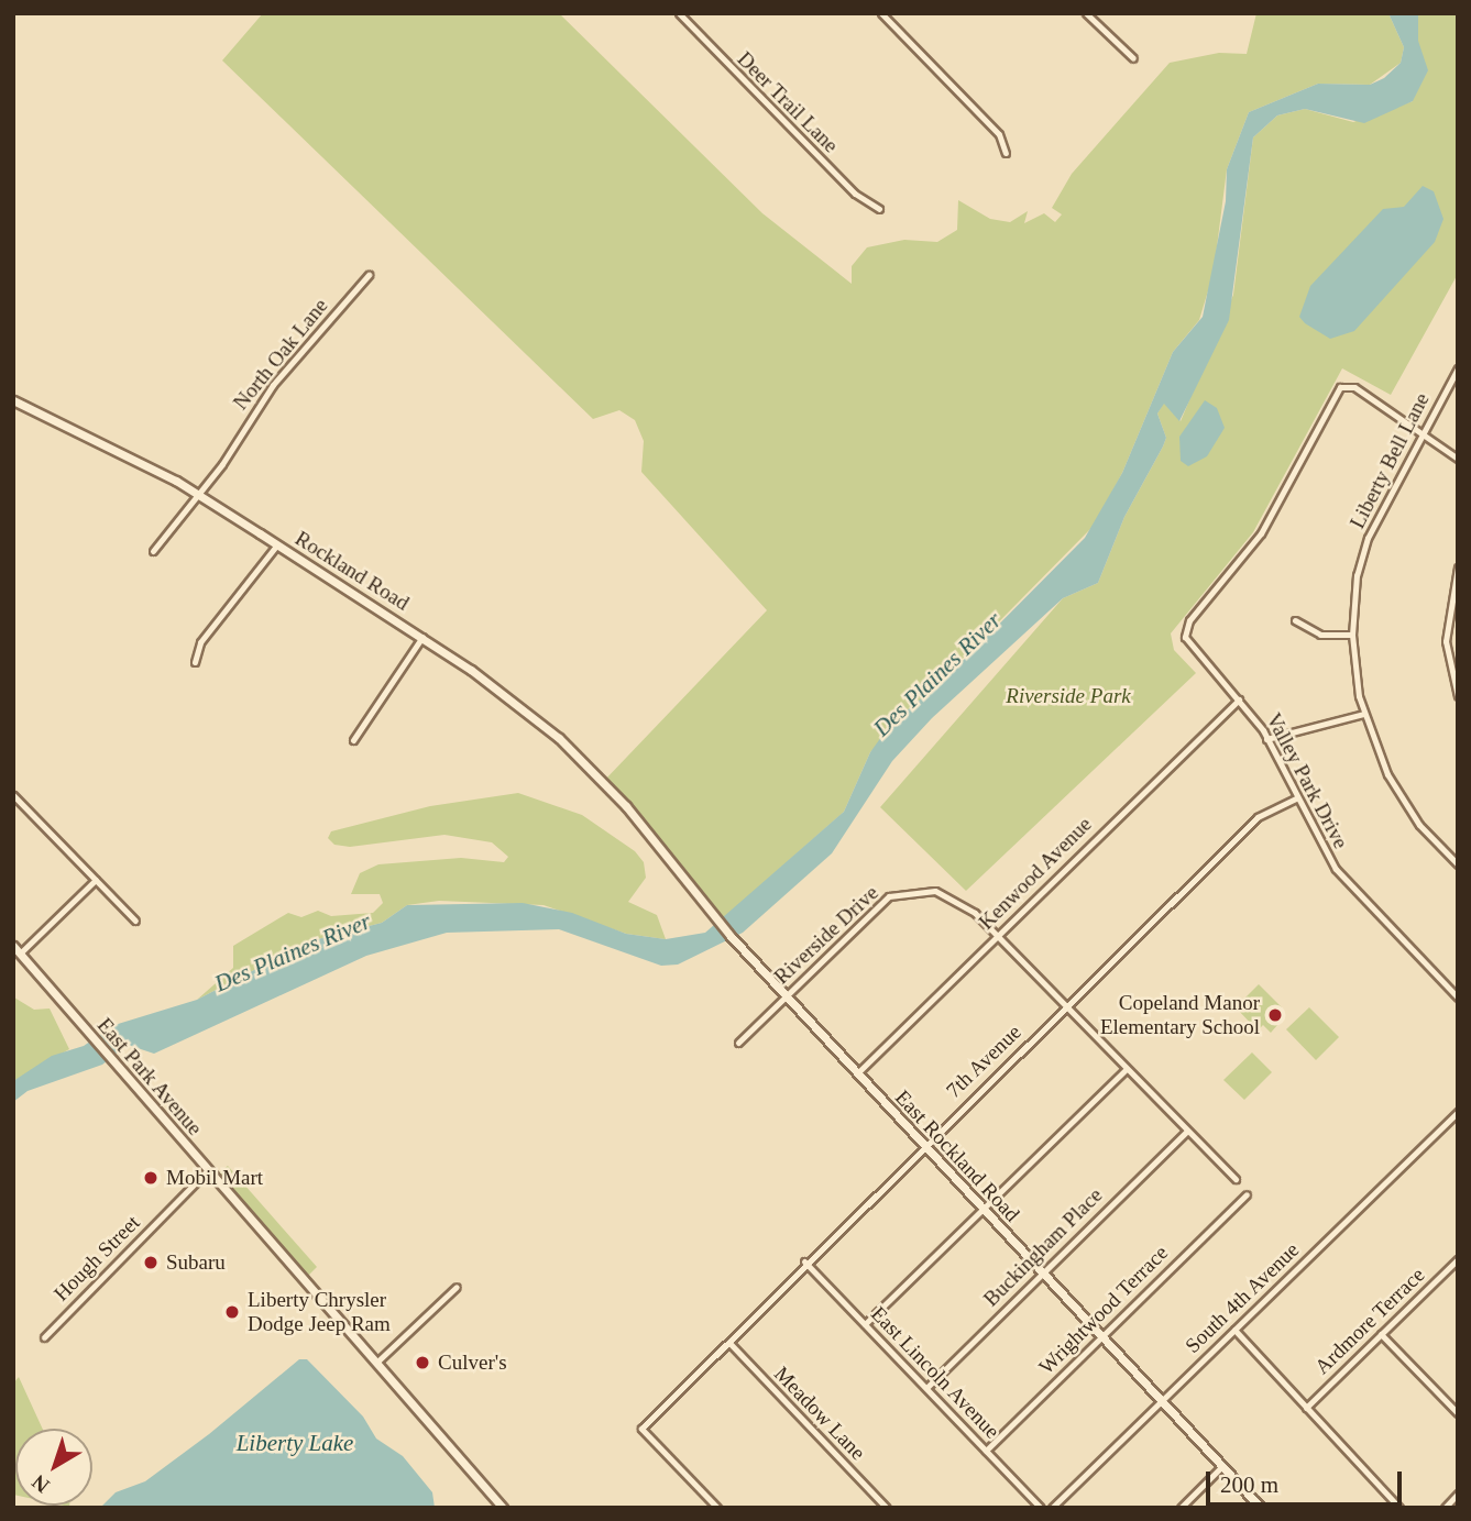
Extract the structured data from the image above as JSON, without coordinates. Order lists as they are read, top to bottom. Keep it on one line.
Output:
{"streets":{"street":["Deer Trail Lane","North Oak Lane","Liberty Bell Lane","Rockland Road","Valley Park Drive","Kenwood Avenue","Riverside Drive","7th Avenue","East Park Avenue","East Rockland Road","Buckingham Place","Hough Street","South 4th Avenue","Wrightwood Terrace","Ardmore Terrace","East Lincoln Avenue","Meadow Lane"]},"crossings":[["North Oak Lane","Rockland Road"],["Liberty Bell Lane","Valley Park Drive"],["Rockland Road","East Rockland Road"],["Valley Park Drive","Kenwood Avenue"],["Valley Park Drive","7th Avenue"],["Kenwood Avenue","Riverside Drive"],["Kenwood Avenue","East Rockland Road"],["Riverside Drive","East Rockland Road"],["7th Avenue","East Rockland Road"],["7th Avenue","East Lincoln Avenue"],["7th Avenue","Meadow Lane"],["East Park Avenue","Hough Street"],["East Rockland Road","Buckingham Place"],["East Rockland Road","South 4th Avenue"],["East Rockland Road","Wrightwood Terrace"],["Buckingham Place","East Lincoln Avenue"],["Wrightwood Terrace","East Lincoln Avenue"]],"water":["Des Plaines River","Liberty Lake"],"parks":["Riverside Park"],"places":["Copeland Manor Elementary School","Mobil Mart","Subaru","Liberty Chrysler Dodge Jeep Ram","Culver's"],"scale_bar":"200 m","north":"bottom left"}
